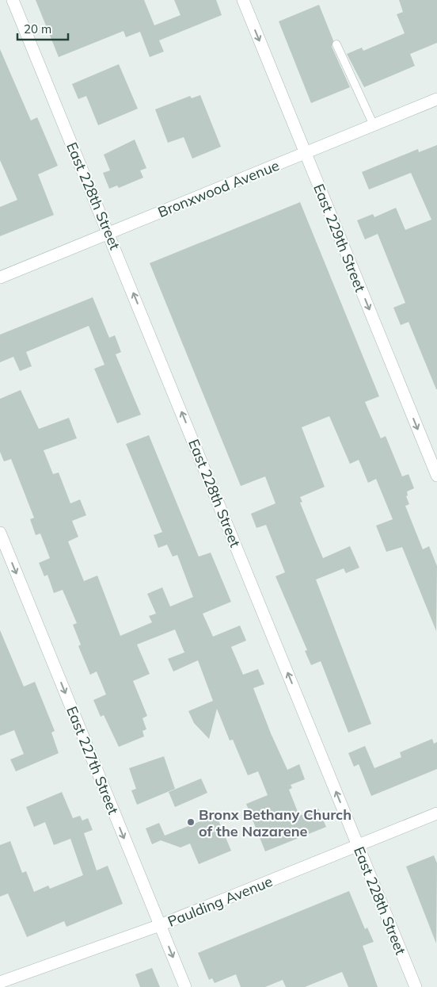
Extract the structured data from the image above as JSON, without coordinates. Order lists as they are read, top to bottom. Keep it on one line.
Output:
{"streets":{"street":["Bronxwood Avenue","East 228th Street","East 229th Street","East 227th Street","Paulding Avenue"]},"crossings":[["Bronxwood Avenue","East 228th Street"],["Bronxwood Avenue","East 229th Street"],["East 228th Street","Paulding Avenue"],["East 227th Street","Paulding Avenue"]],"one_way":["East 228th Street","East 229th Street","East 227th Street"],"places":["Bronx Bethany Church of the Nazarene"],"scale_bar":"20 m"}
